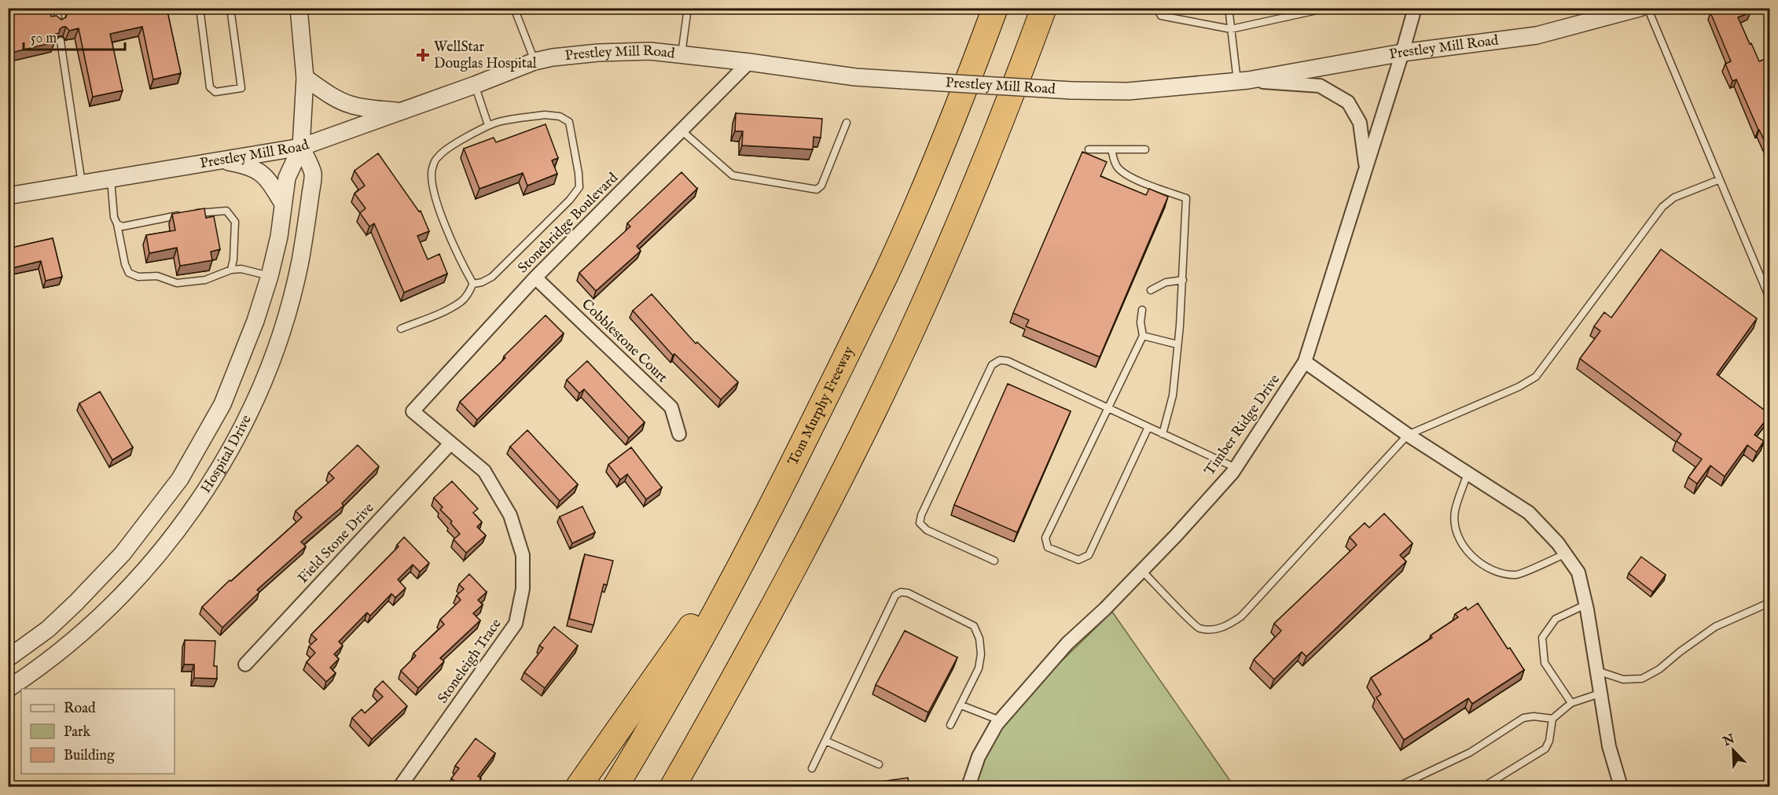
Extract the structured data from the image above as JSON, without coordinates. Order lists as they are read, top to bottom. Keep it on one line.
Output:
{"streets":{"highway":["Tom Murphy Freeway"],"street":["Prestley Mill Road","Stonebridge Boulevard","Cobblestone Court","Timber Ridge Drive","Hospital Drive","Field Stone Drive","Stoneleigh Trace"]},"crossings":[["Prestley Mill Road","Stonebridge Boulevard"],["Prestley Mill Road","Timber Ridge Drive"],["Prestley Mill Road","Hospital Drive"],["Stonebridge Boulevard","Cobblestone Court"],["Stonebridge Boulevard","Stoneleigh Trace"],["Field Stone Drive","Stoneleigh Trace"]],"places":{"health":["WellStar Douglas Hospital"]},"legend":["Road","Park","Building"],"scale_bar":"50 m","north":"top left"}
